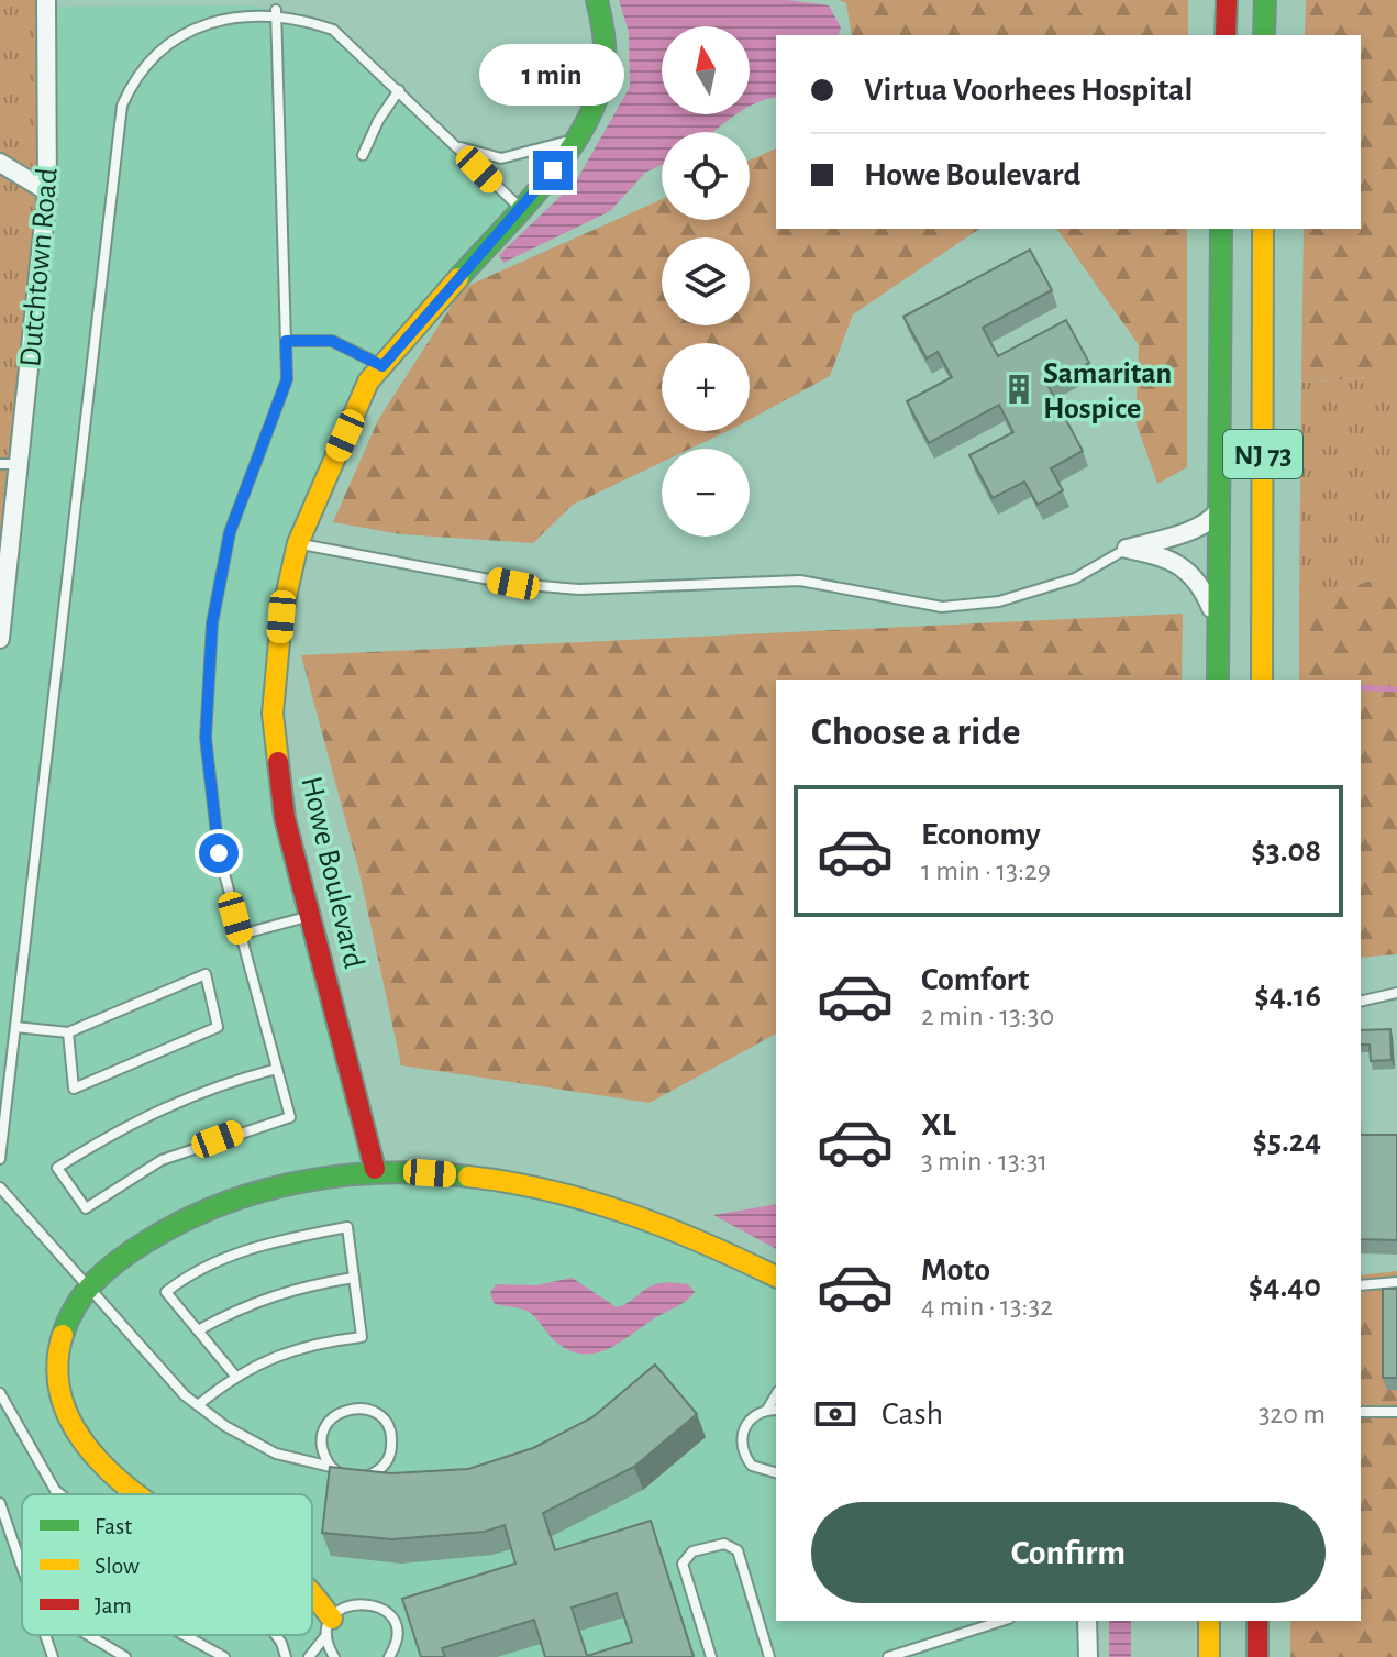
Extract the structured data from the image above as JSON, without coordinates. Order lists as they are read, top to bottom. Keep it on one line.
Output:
{"streets":{"main road":["NJ 73","Howe Boulevard"],"street":["Dutchtown Road"]},"places":{"building":["Samaritan Hospice"]},"legend":["Fast","Slow","Jam"],"north":"top","page":{"map_buttons":["+","−"],"banner":["Virtua Voorhees Hospital","Howe Boulevard"],"bubble":"1 min","heading":"Choose a ride","list":[{"name":"Economy","note":"1 min · 13:29","value":"$3.08"},{"name":"Comfort","note":"2 min · 13:30","value":"$4.16"},{"name":"XL","note":"3 min · 13:31","value":"$5.24"},{"name":"Moto","note":"4 min · 13:32","value":"$4.40"}],"pay":["Cash","320 m"],"buttons":"Confirm"}}
